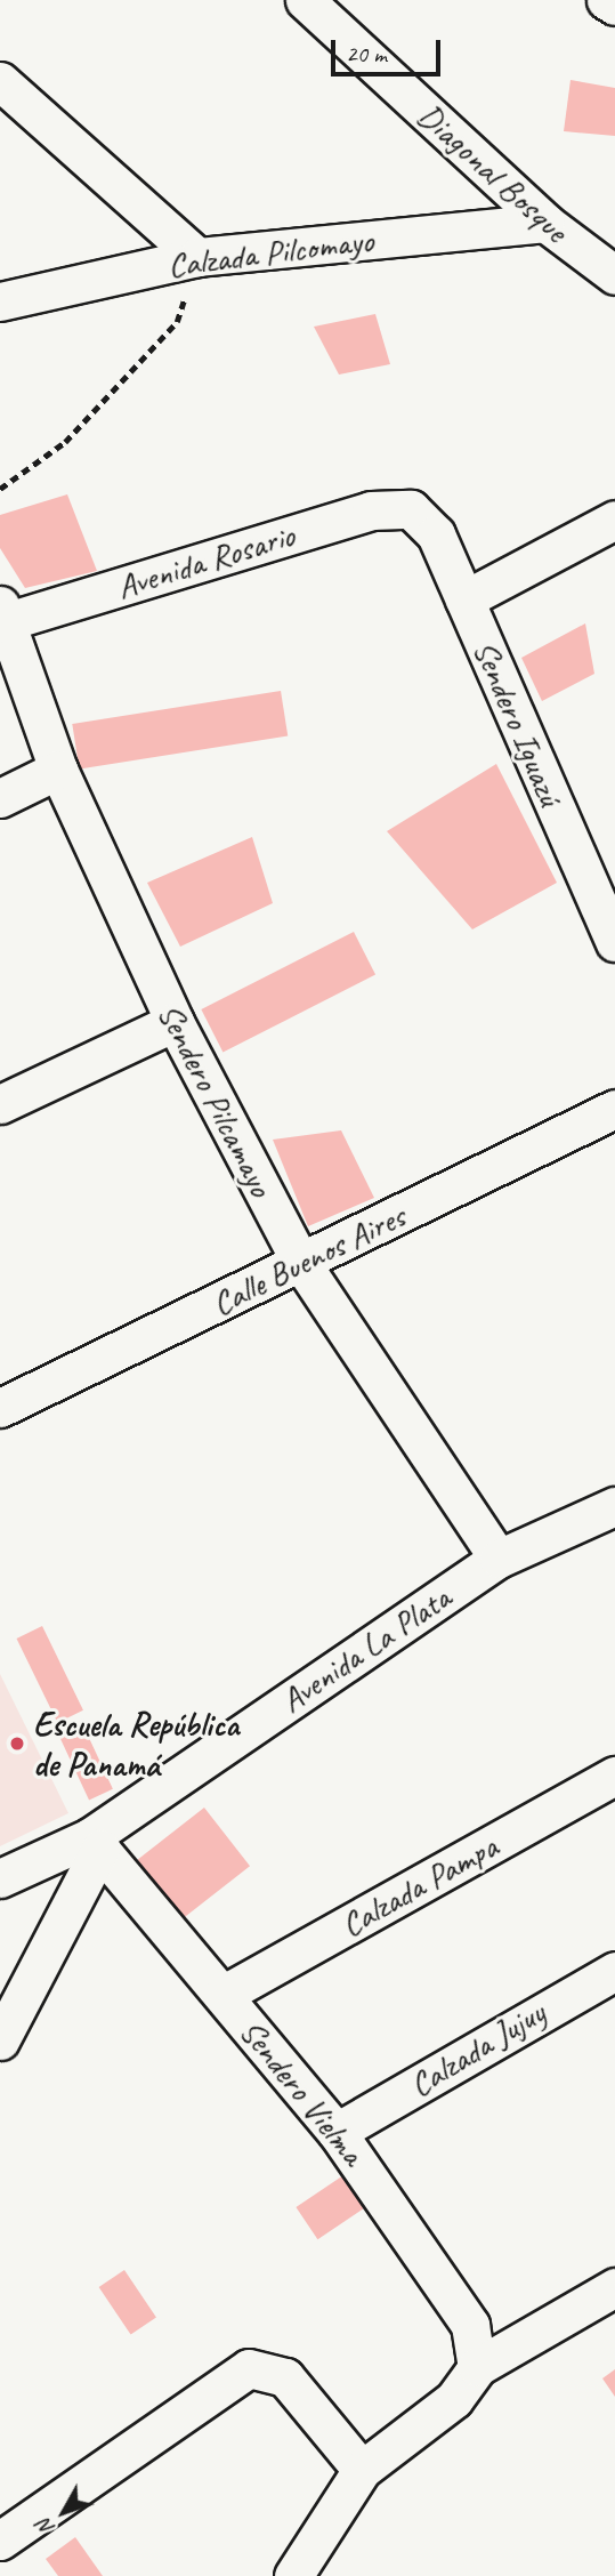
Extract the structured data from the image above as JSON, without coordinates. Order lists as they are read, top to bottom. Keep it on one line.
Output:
{"streets":{"street":["Diagonal Bosque","Calzada Pilcomayo","Avenida Rosario","Sendero Iguazú","Sendero Pilcamayo","Calle Buenos Aires","Avenida La Plata","Calzada Pampa","Calzada Jujuy","Sendero Vielma"]},"crossings":[["Diagonal Bosque","Calzada Pilcomayo"],["Avenida Rosario","Sendero Iguazú"],["Avenida Rosario","Sendero Pilcamayo"],["Sendero Pilcamayo","Calle Buenos Aires"],["Sendero Pilcamayo","Avenida La Plata"],["Avenida La Plata","Sendero Vielma"],["Calzada Pampa","Sendero Vielma"],["Calzada Jujuy","Sendero Vielma"]],"places":["Escuela República de Panamá"],"scale_bar":"20 m","north":"bottom left"}
